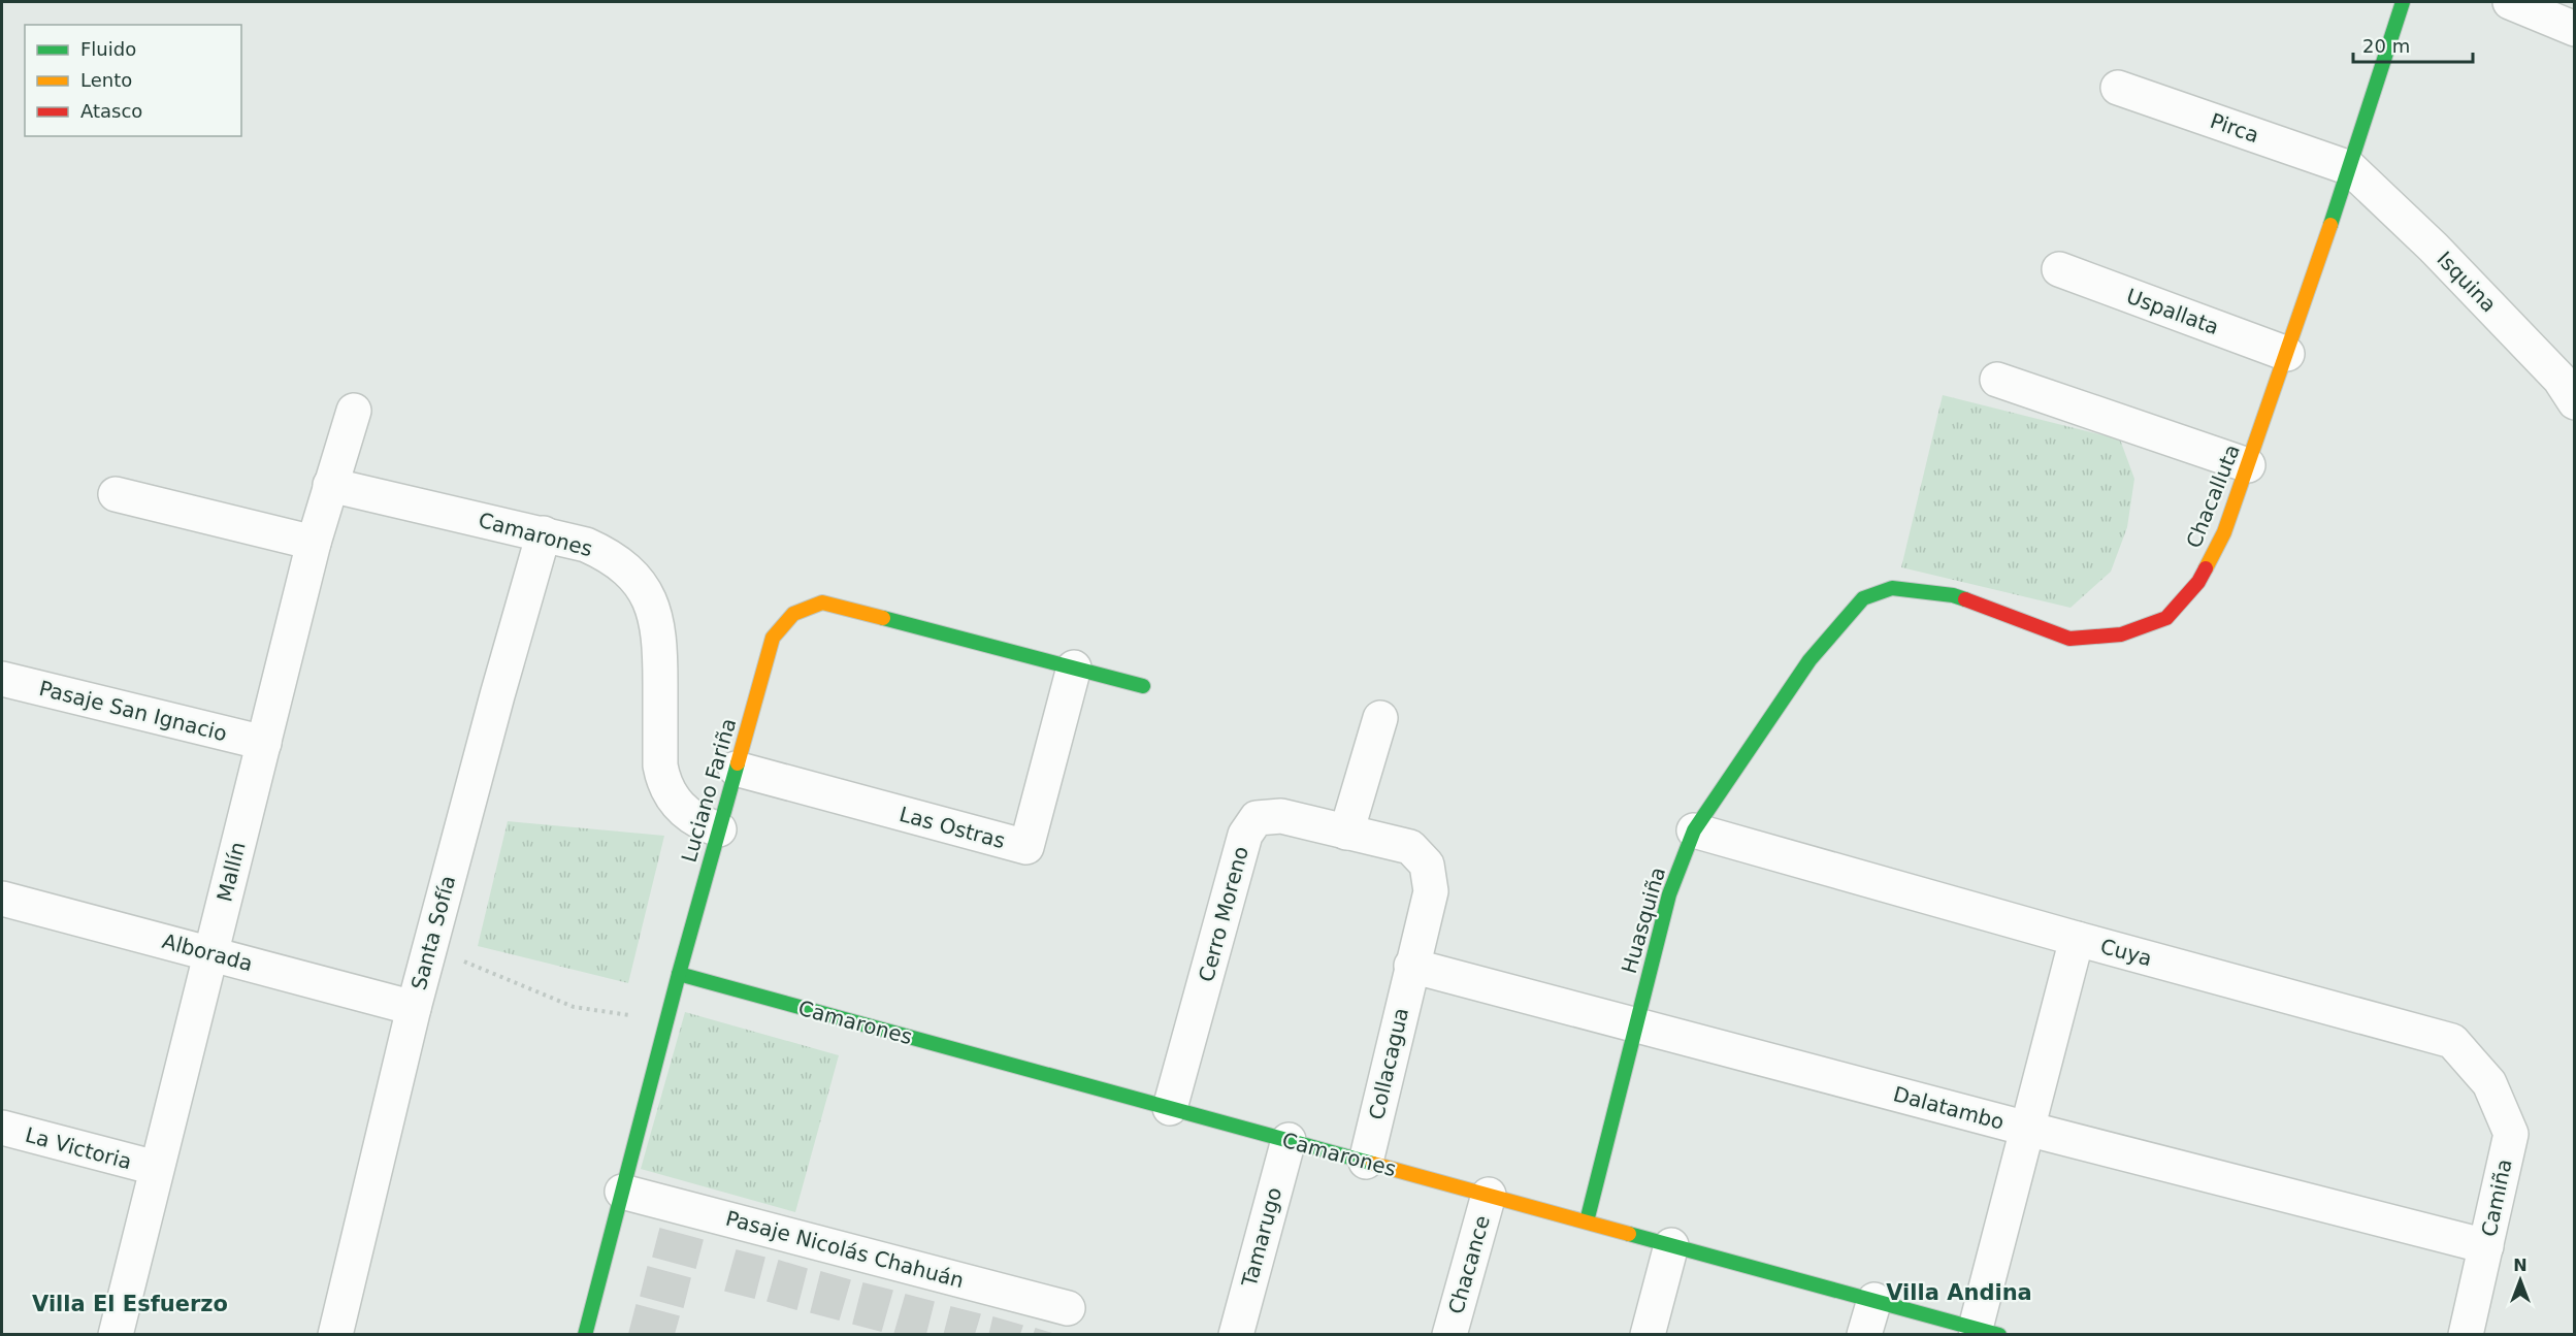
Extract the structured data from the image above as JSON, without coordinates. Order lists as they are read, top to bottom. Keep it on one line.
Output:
{"streets":{"street":["Pirca","Isquina","Uspallata","Chacalluta","Camarones","Pasaje San Ignacio","Luciano Fariña","Las Ostras","Mallín","Cerro Moreno","Huasquiña","Santa Sofía","Alborada","Cuya","Collacagua","Dalatambo","La Victoria","Camiña","Tamarugo","Pasaje Nicolás Chahuán","Chacance"]},"crossings":[["Pirca","Isquina"],["Pirca","Chacalluta"],["Isquina","Chacalluta"],["Uspallata","Chacalluta"],["Chacalluta","Huasquiña"],["Camarones","Luciano Fariña"],["Camarones","Mallín"],["Camarones","Cerro Moreno"],["Camarones","Huasquiña"],["Camarones","Santa Sofía"],["Camarones","Collacagua"],["Camarones","Tamarugo"],["Camarones","Chacance"],["Pasaje San Ignacio","Mallín"],["Luciano Fariña","Las Ostras"],["Luciano Fariña","Pasaje Nicolás Chahuán"],["Mallín","Alborada"],["Mallín","La Victoria"],["Cerro Moreno","Collacagua"],["Huasquiña","Cuya"],["Huasquiña","Dalatambo"],["Santa Sofía","Alborada"],["Cuya","Camiña"],["Collacagua","Dalatambo"],["Dalatambo","Camiña"]],"districts":["Villa Andina","Villa El Esfuerzo"],"legend":["Fluido","Lento","Atasco"],"scale_bar":"20 m","north":"top"}
